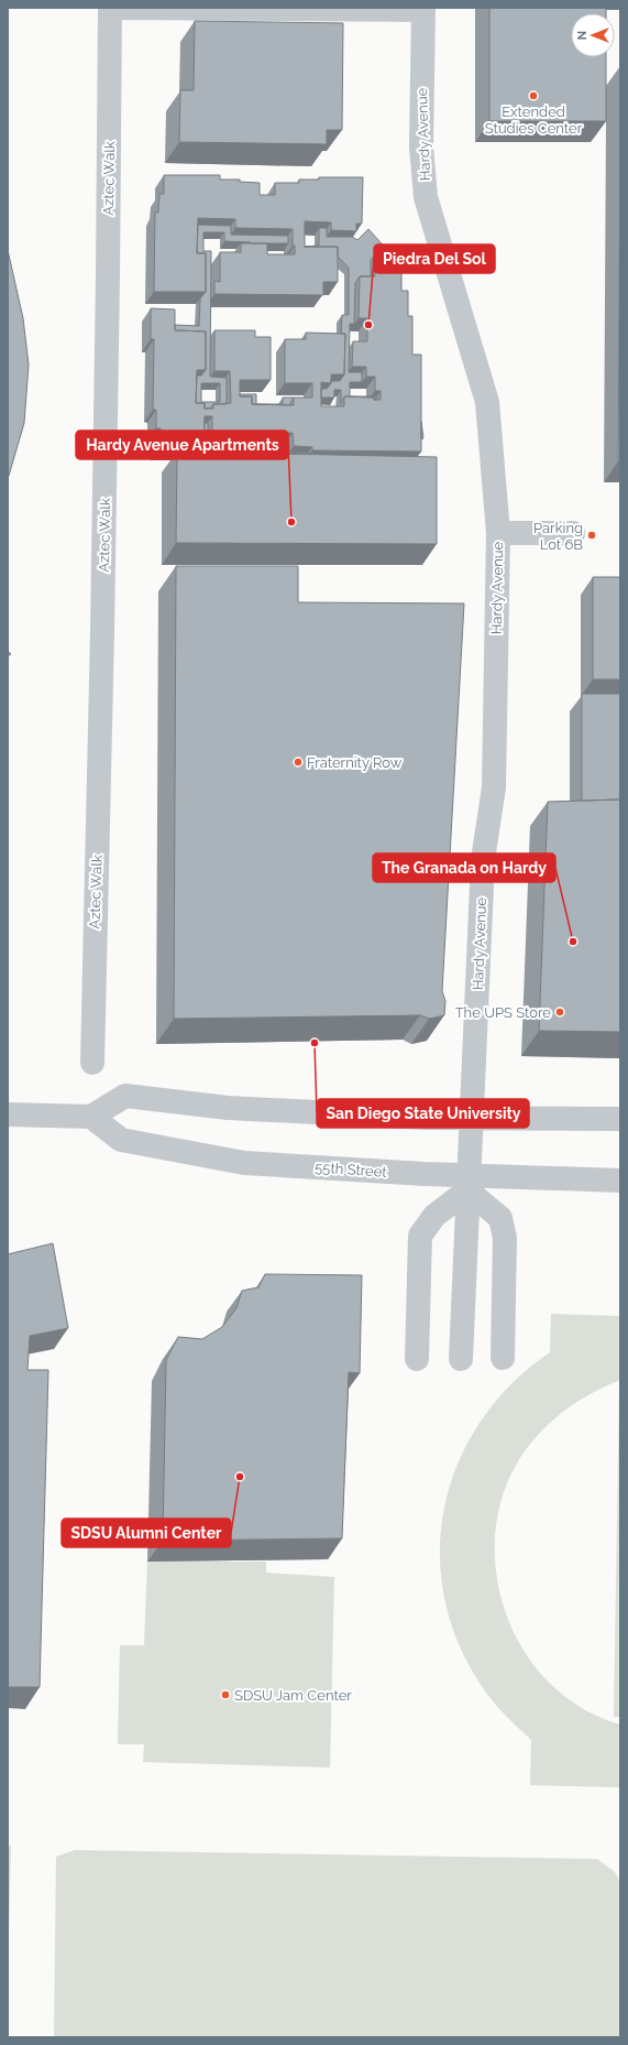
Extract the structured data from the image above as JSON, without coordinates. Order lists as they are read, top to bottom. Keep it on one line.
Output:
{"streets":{"street":["Hardy Avenue","Aztec Walk","55th Street"]},"crossings":[["Hardy Avenue","55th Street"]],"places":["Extended Studies Center","Piedra Del Sol","Hardy Avenue Apartments","Parking Lot 6B","Fraternity Row","The Granada on Hardy","The UPS Store","San Diego State University","SDSU Alumni Center","SDSU Jam Center"],"north":"left"}
